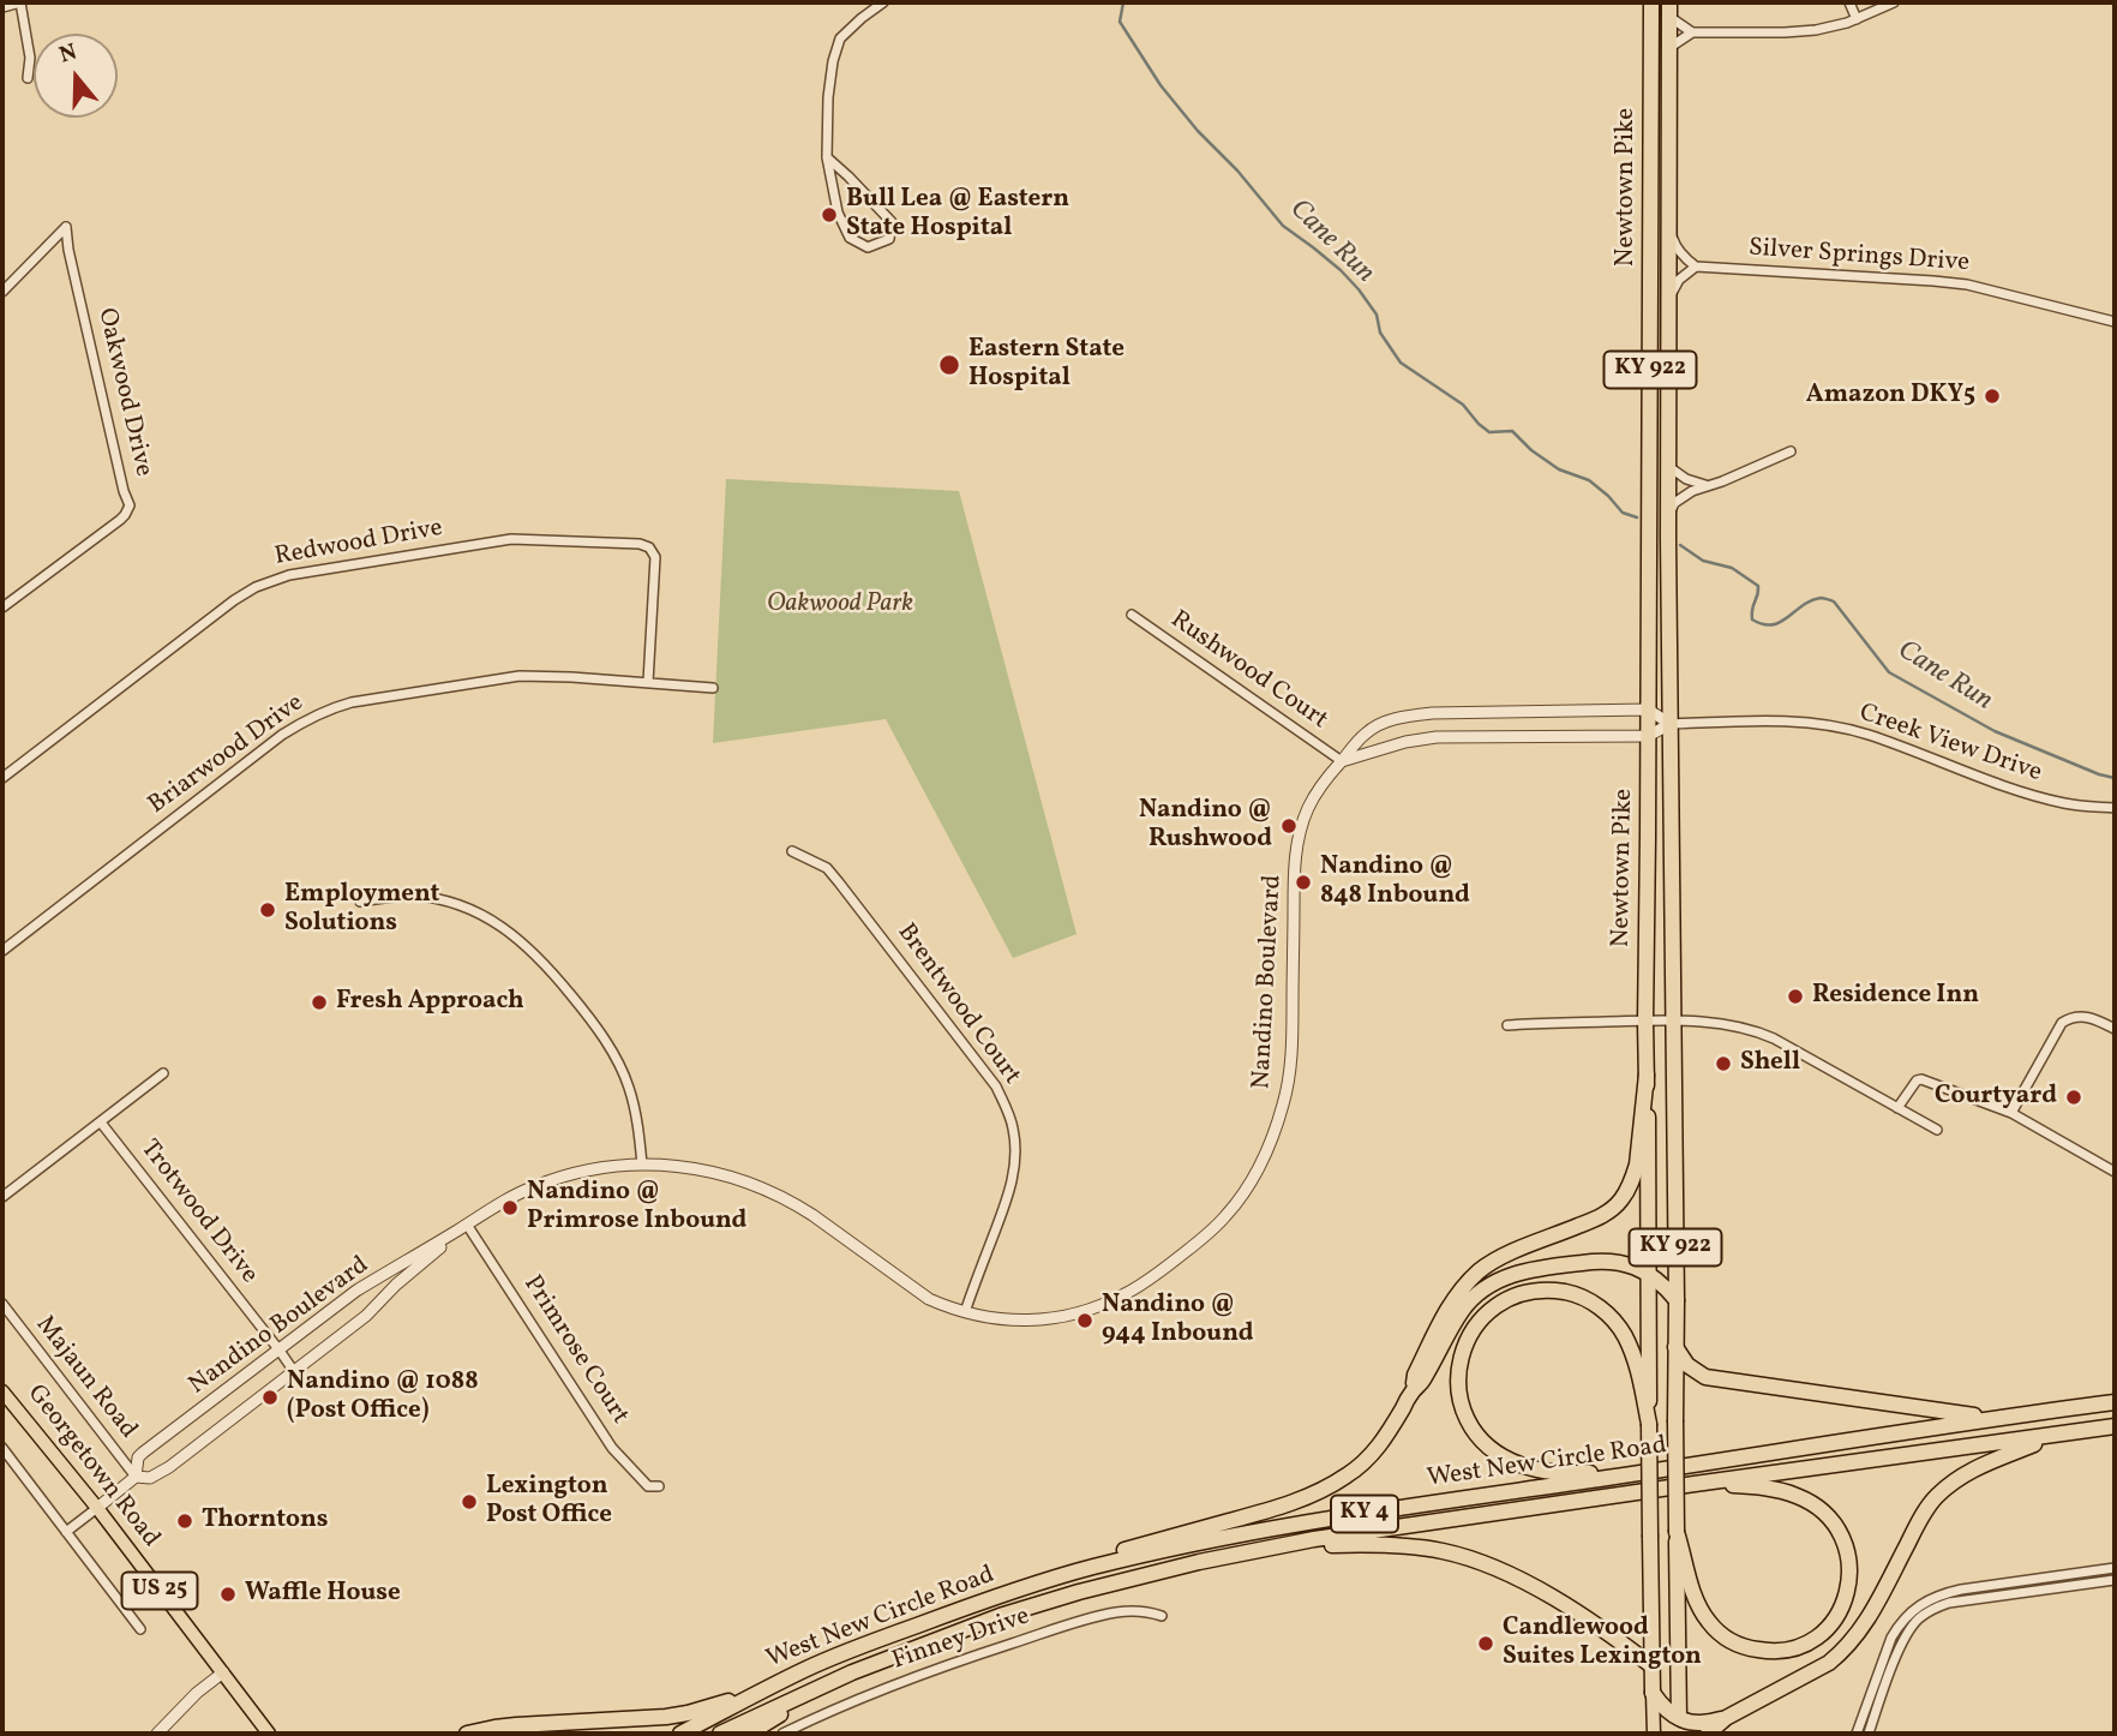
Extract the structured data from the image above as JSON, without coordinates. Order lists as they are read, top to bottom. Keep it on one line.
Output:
{"streets":{"highway":["Newtown Pike","KY 922","West New Circle Road","KY 4"],"main road":["Georgetown Road","US 25"],"street":["Silver Springs Drive","Oakwood Drive","Redwood Drive","Rushwood Court","Creek View Drive","Briarwood Drive","Nandino Boulevard","Brentwood Court","Trotwood Drive","Primrose Court","Majaun Road","Finney Drive"]},"crossings":[["Newtown Pike","Creek View Drive"],["Newtown Pike","Nandino Boulevard"],["Redwood Drive","Briarwood Drive"],["Rushwood Court","Nandino Boulevard"],["Nandino Boulevard","Brentwood Court"],["Nandino Boulevard","Trotwood Drive"],["Nandino Boulevard","Primrose Court"],["Nandino Boulevard","Majaun Road"],["Nandino Boulevard","Georgetown Road"],["West New Circle Road","KY 4"]],"water":["Cane Run"],"parks":["Oakwood Park"],"places":["Bull Lea @ Eastern State Hospital","Eastern State Hospital","Amazon DKY5","Nandino @ Rushwood","Nandino @ 848 Inbound","Employment Solutions","Residence Inn","Fresh Approach","Shell","Courtyard","Nandino @ Primrose Inbound","Nandino @ 944 Inbound","Nandino @ 1088 (Post Office)","Lexington Post Office","Thorntons","Waffle House","Candlewood Suites Lexington"],"north":"top"}
